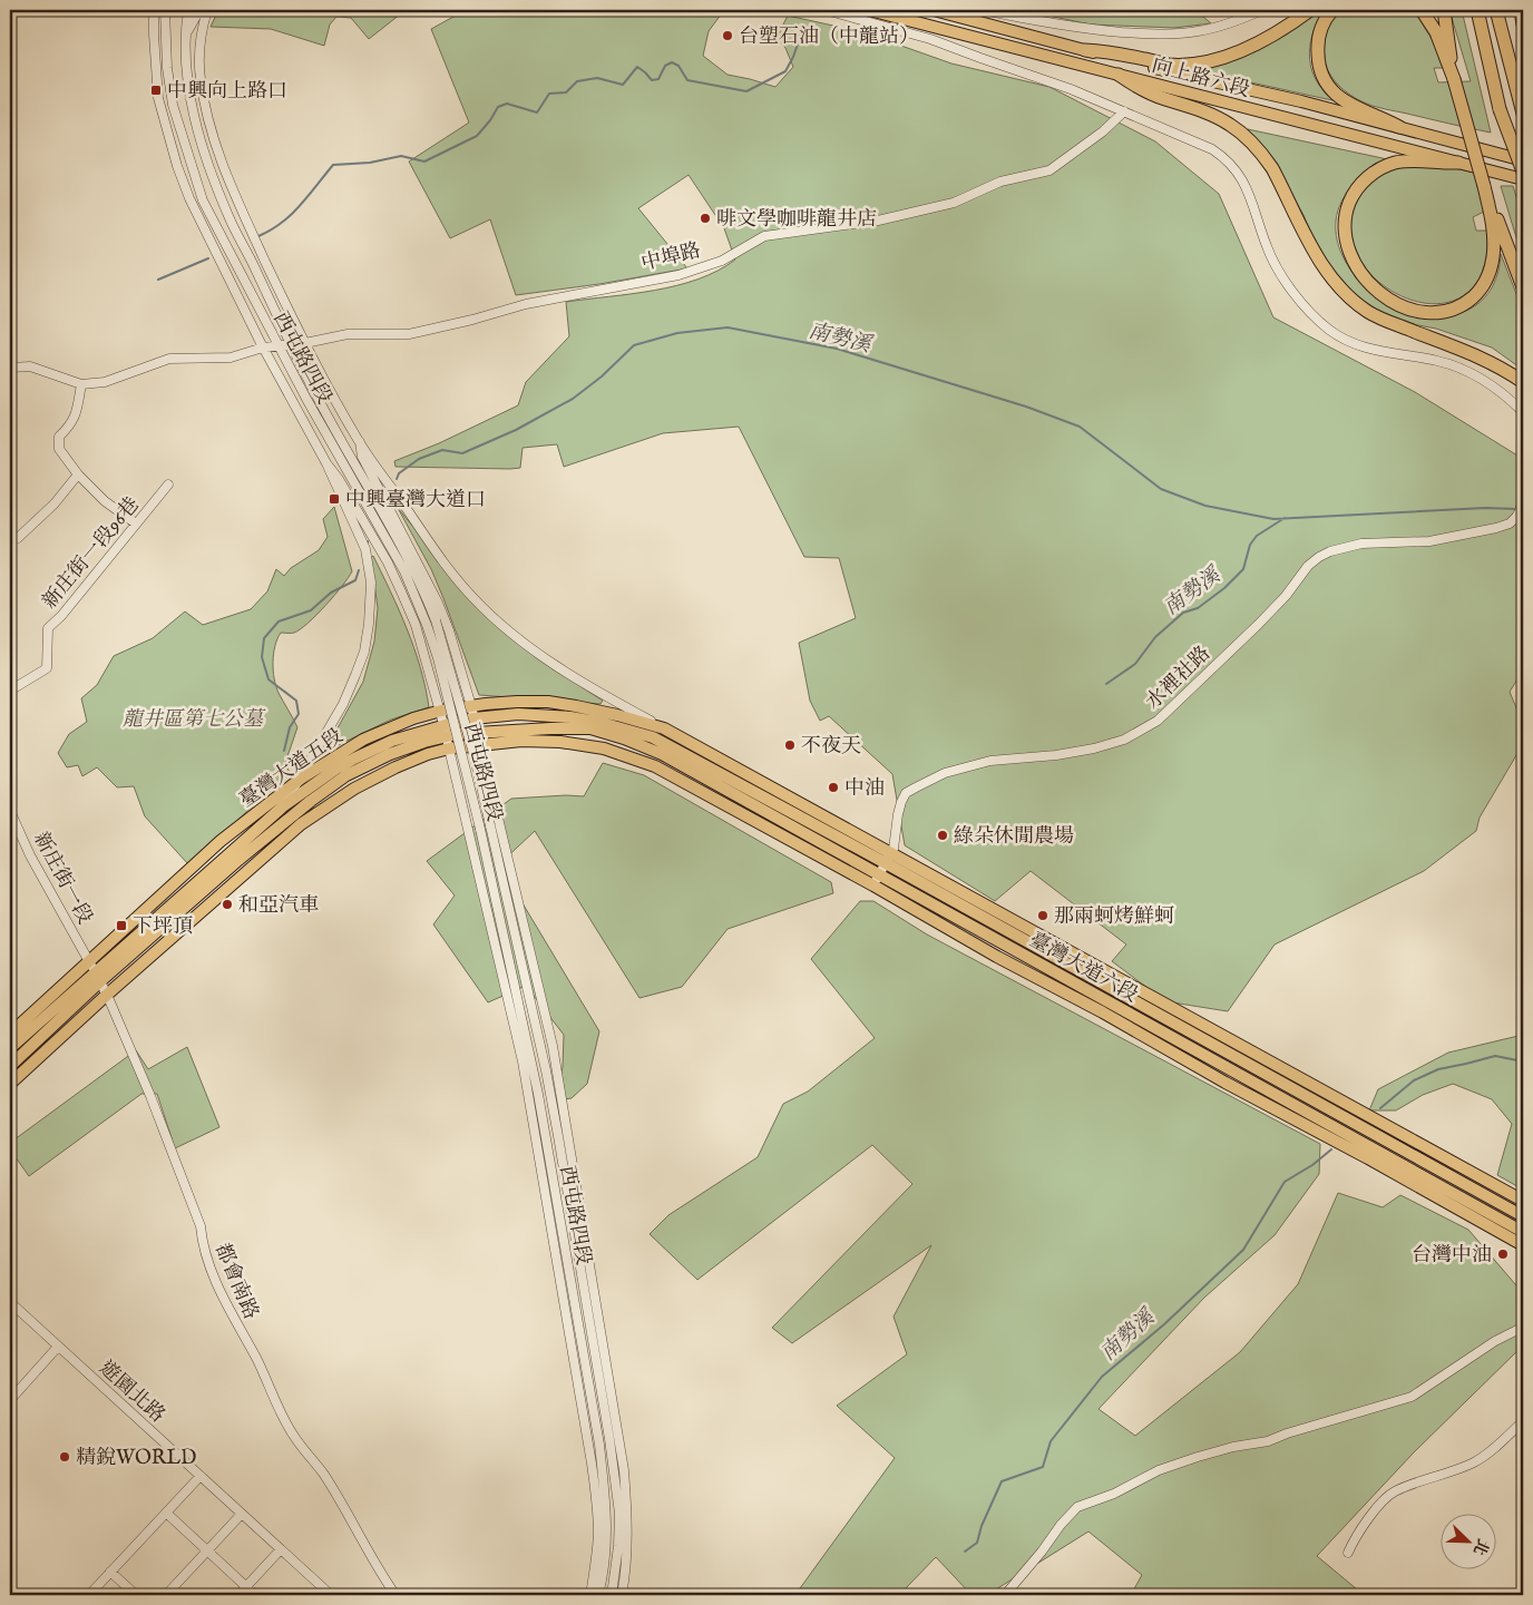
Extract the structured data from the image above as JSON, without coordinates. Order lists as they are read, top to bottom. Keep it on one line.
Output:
{"streets":{"main road":["向上路六段","臺灣大道五段","臺灣大道六段"],"street":["中埠路","西屯路四段","新庄街一段96巷","水裡社路","新庄街一段","都會南路","遊園北路"]},"crossings":[["中埠路","西屯路四段"],["西屯路四段","臺灣大道五段"],["西屯路四段","臺灣大道六段"],["水裡社路","臺灣大道六段"],["臺灣大道五段","新庄街一段"],["臺灣大道五段","臺灣大道六段"],["臺灣大道五段","都會南路"],["新庄街一段","都會南路"]],"water":["南勢溪"],"parks":["龍井區第七公墓"],"places":{"other":["台塑石油（中龍站）","啡文學咖啡龍井店","不夜天","中油","綠朵休閒農場","和亞汽車","那兩蚵烤鮮蚵","台灣中油","精銳WORLD"],"transit":["中興向上路口","中興臺灣大道口","下坪頂"]},"north":"bottom right"}
